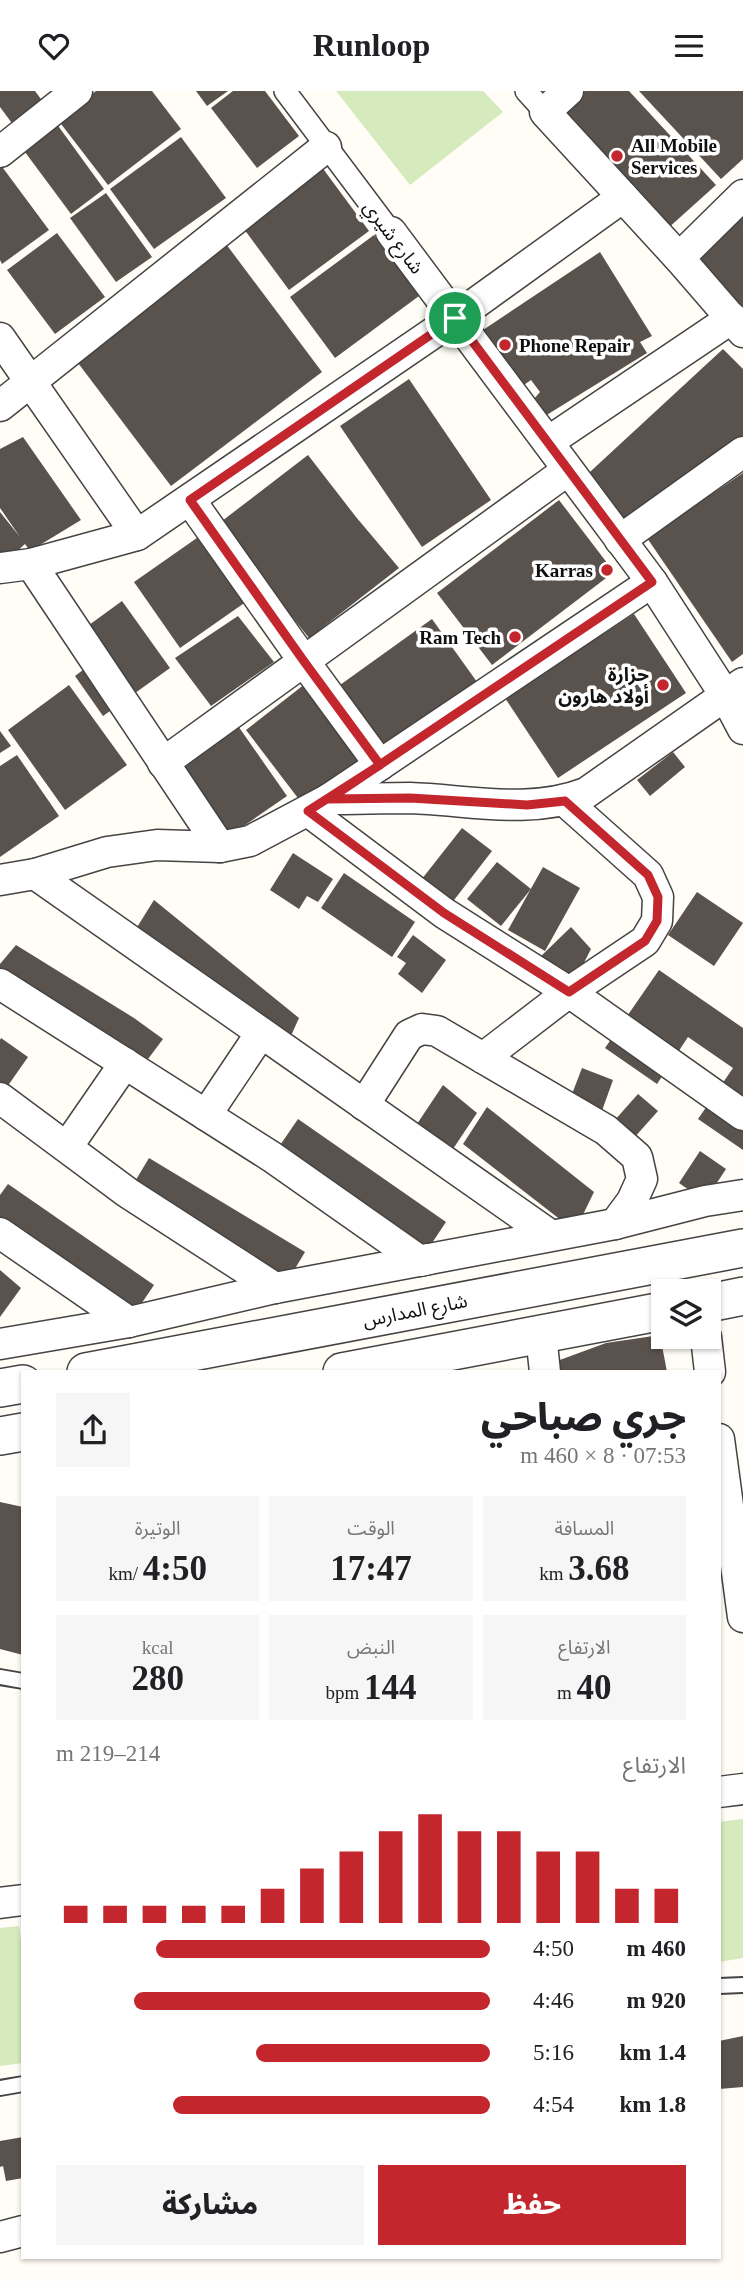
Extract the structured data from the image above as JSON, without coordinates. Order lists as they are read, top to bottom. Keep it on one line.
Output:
{"streets":{"street":["شارع شيري","شارع المدارس"]},"places":["All Mobile Services","Phone Repair","Karras","Ram Tech","جزارة أولاد هارون"],"page":{"header":"Runloop","heading":["جري صباحي","07:53 · 8 × 460 m"],"stats":[["المسافة","3.68 km"],["الوقت","17:47"],["الوتيرة","4:50 /km"],["الارتفاع","40 m"],["النبض","144 bpm"],["kcal","280"]],"chart":["الارتفاع","214–219 m"],"list":[{"name":"460 m","note":"4:50"},{"name":"920 m","note":"4:46"},{"name":"1.4 km","note":"5:16"},{"name":"1.8 km","note":"4:54"}],"buttons":["حفظ","مشاركة"]}}
